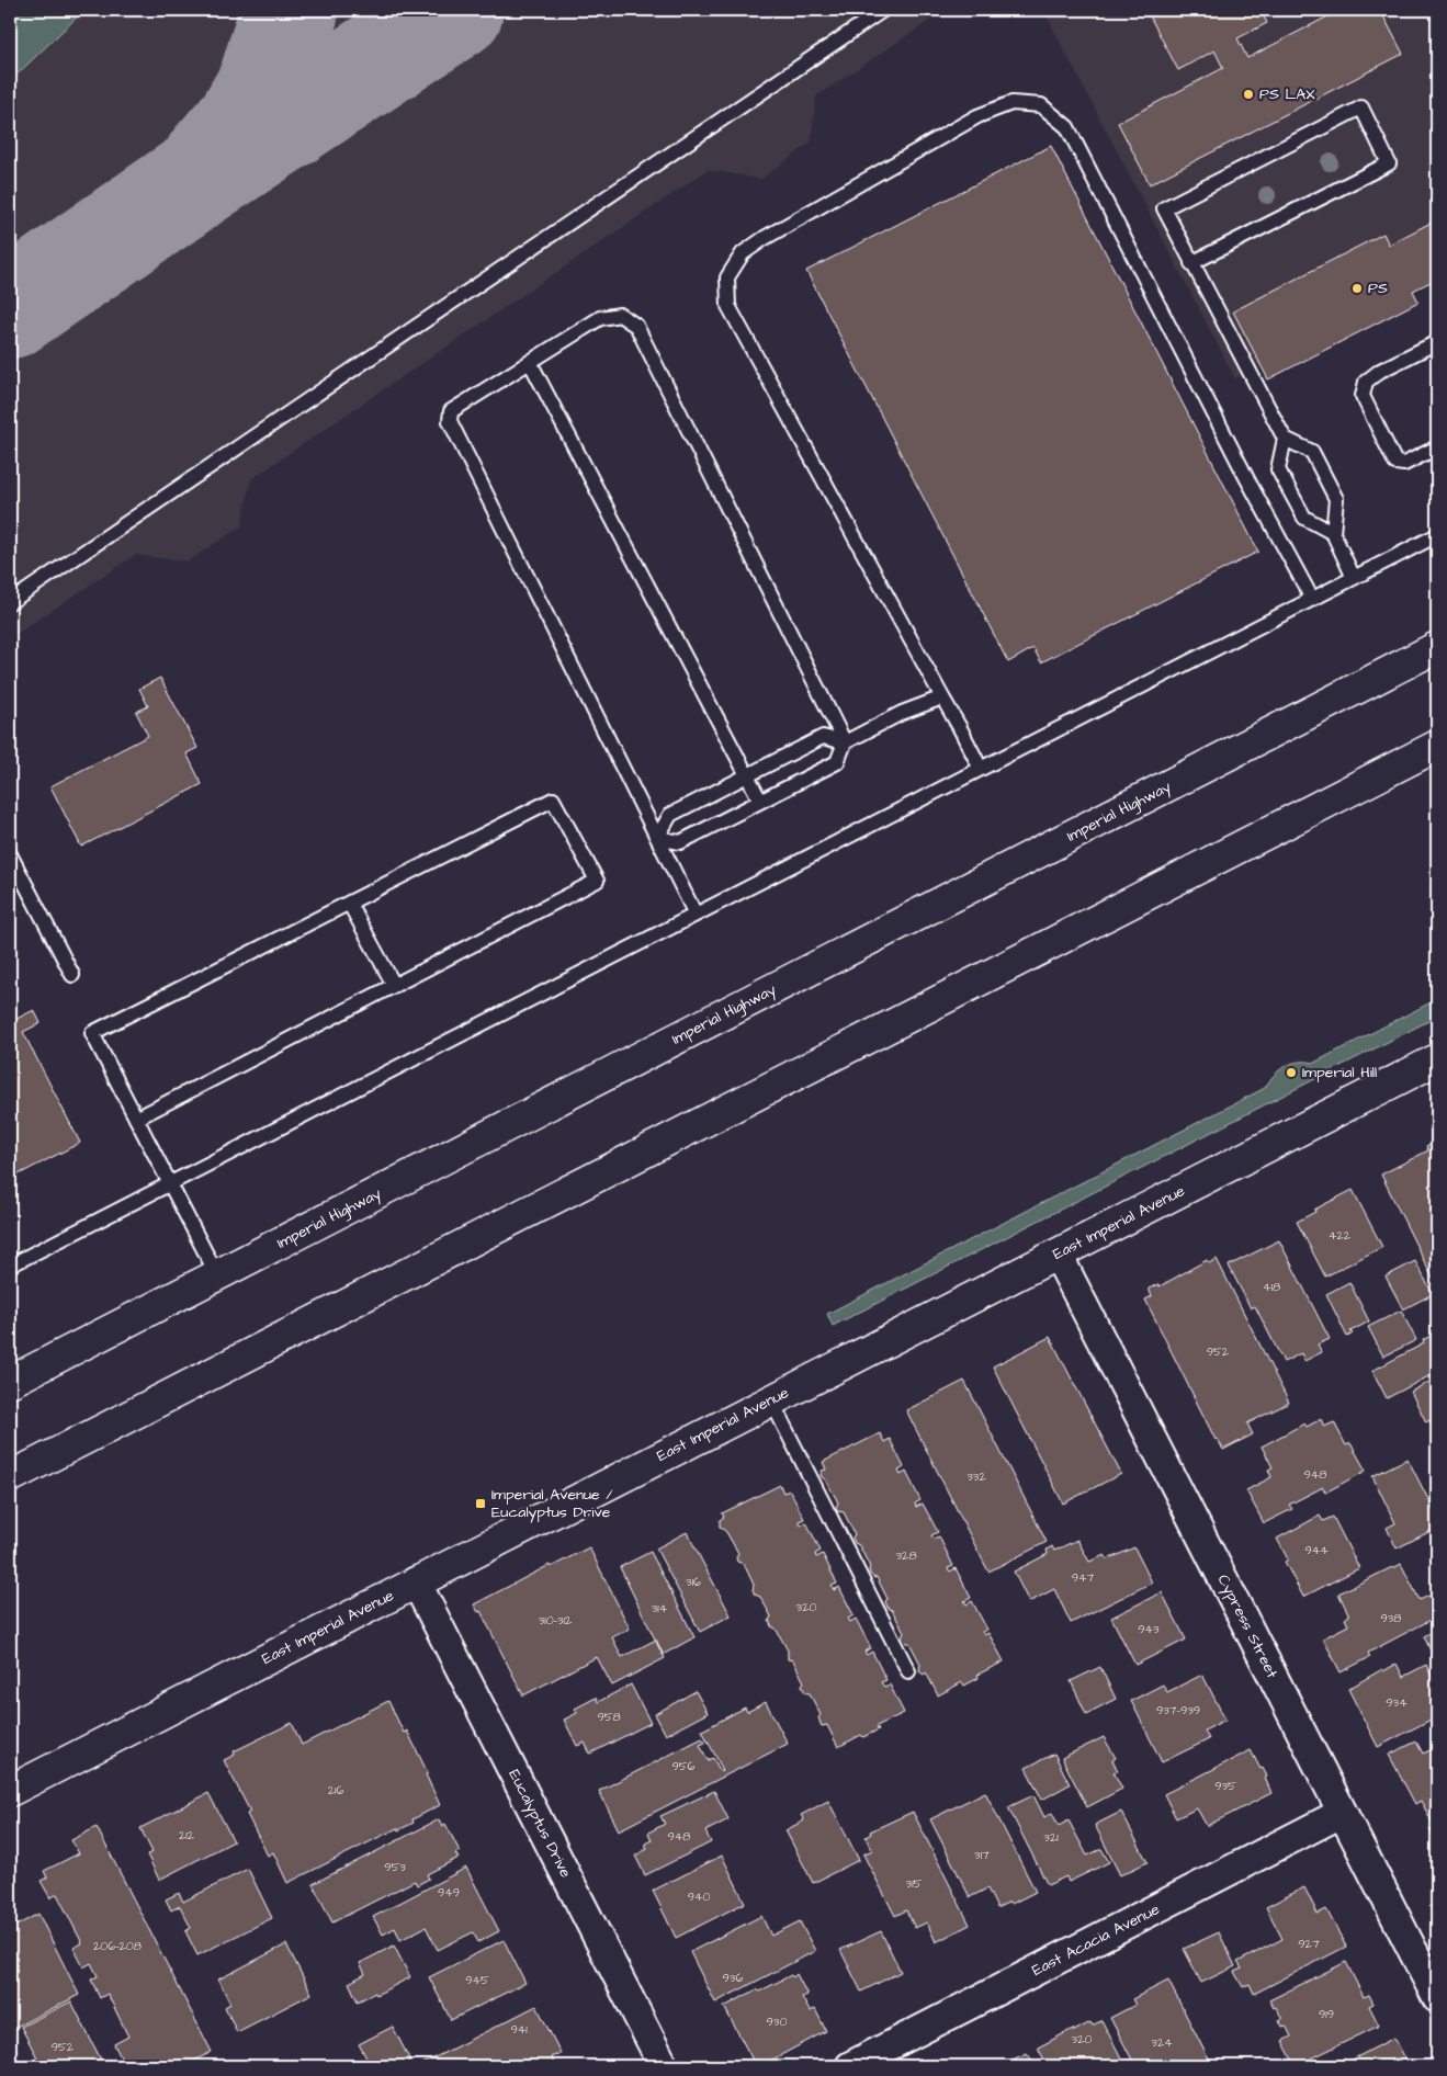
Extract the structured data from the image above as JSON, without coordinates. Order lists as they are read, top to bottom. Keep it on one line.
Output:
{"streets":{"main road":["Imperial Highway","East Imperial Avenue"],"street":["Cypress Street","Eucalyptus Drive","East Acacia Avenue"]},"crossings":[["East Imperial Avenue","Cypress Street"],["East Imperial Avenue","Eucalyptus Drive"],["Cypress Street","East Acacia Avenue"]],"places":{"other":["PS LAX","PS","Imperial Hill"],"transit":["Imperial Avenue / Eucalyptus Drive"]},"house_numbers":["422","418","952","948","332","944","328","947","316","320","314","938","310-312","943","934","937-939","958","956","935","216","212","948","321","317","953","315","949","940","927","206-208","936","945","919","930","941","320","324","952"]}
